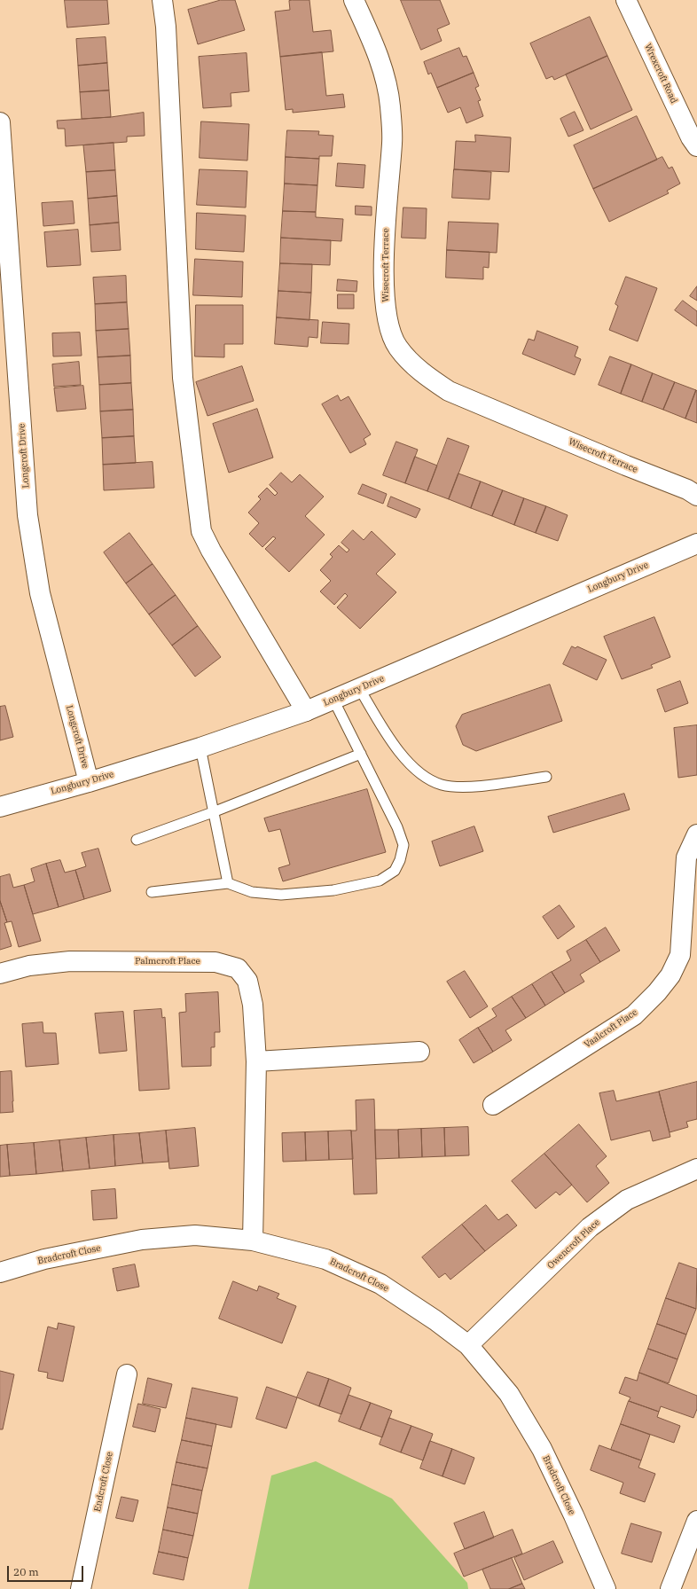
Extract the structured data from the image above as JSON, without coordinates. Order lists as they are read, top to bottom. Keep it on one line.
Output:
{"streets":{"street":["Wrexcroft Road","Wisecroft Terrace","Longcroft Drive","Longbury Drive","Palmcroft Place","Vaalcroft Place","Owencroft Place","Bradcroft Close","Endcroft Close"]},"crossings":[["Longcroft Drive","Longbury Drive"],["Palmcroft Place","Bradcroft Close"],["Owencroft Place","Bradcroft Close"]],"scale_bar":"20 m"}
